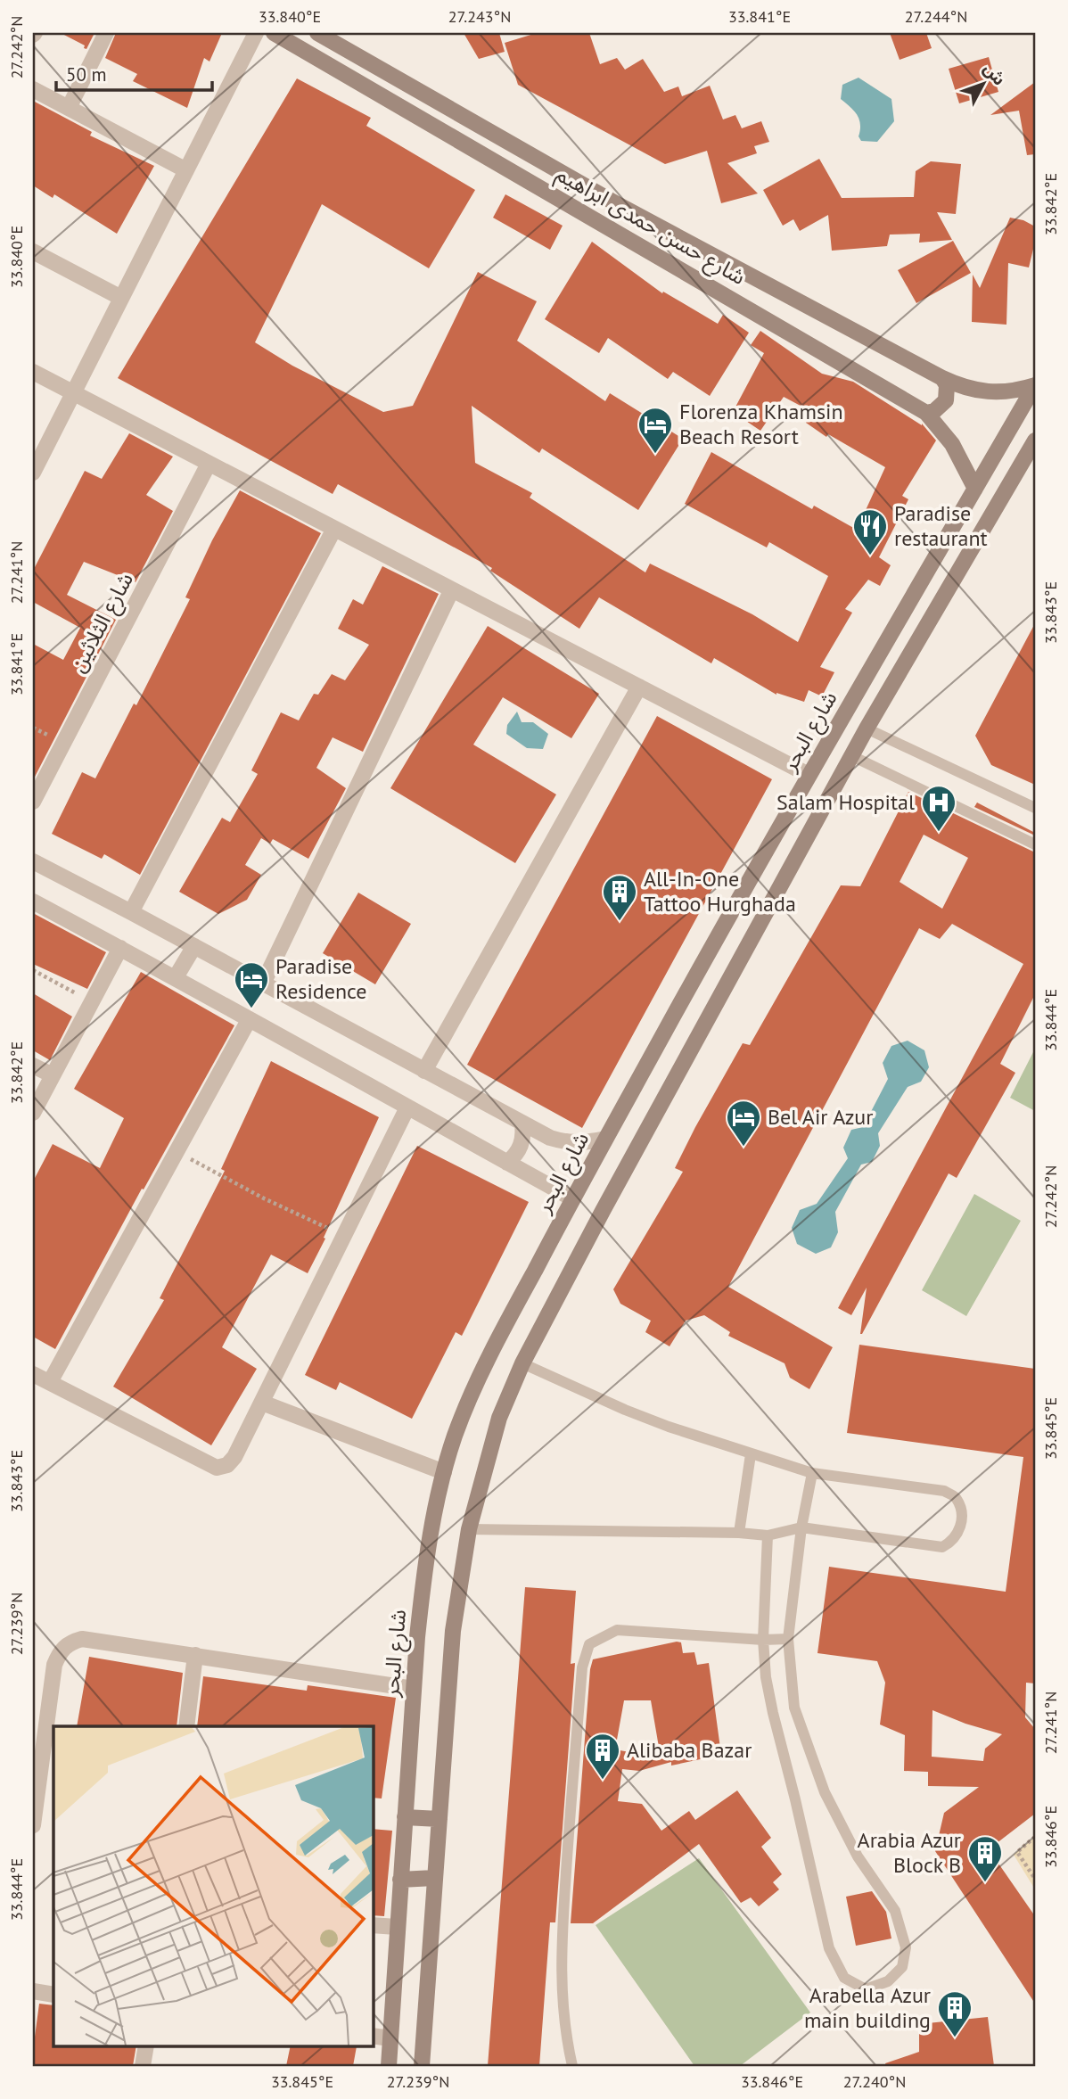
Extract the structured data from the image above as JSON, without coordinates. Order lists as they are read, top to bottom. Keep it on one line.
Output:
{"streets":{"main road":["شارع حسن حمدى ابراهيم","شارع البحر"],"street":["شارع الثلاثين"]},"crossings":[["شارع حسن حمدى ابراهيم","شارع البحر"]],"places":{"hotel":["Florenza Khamsin Beach Resort","Paradise Residence","Bel Air Azur"],"restaurant":["Paradise restaurant"],"hospital":["Salam Hospital"],"building":["All-In-One Tattoo Hurghada","Alibaba Bazar","Arabia Azur Block B","Arabella Azur main building"]},"scale_bar":"50 m","north":"top right","coordinates":["33.840°E","27.243°N","33.841°E","27.244°N","27.242°N","33.842°E","27.241°N","33.843°E","33.844°E","33.845°E","27.239°N","33.846°E","27.240°N"]}
